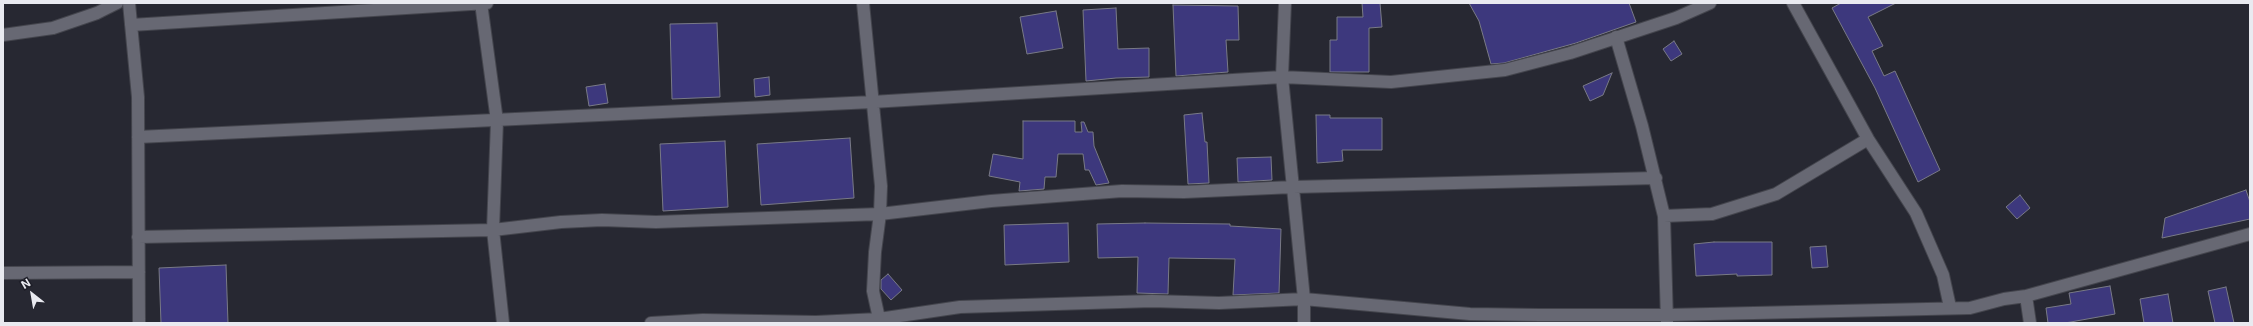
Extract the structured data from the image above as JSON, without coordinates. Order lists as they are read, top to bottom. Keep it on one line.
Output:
{"north":"top left"}
